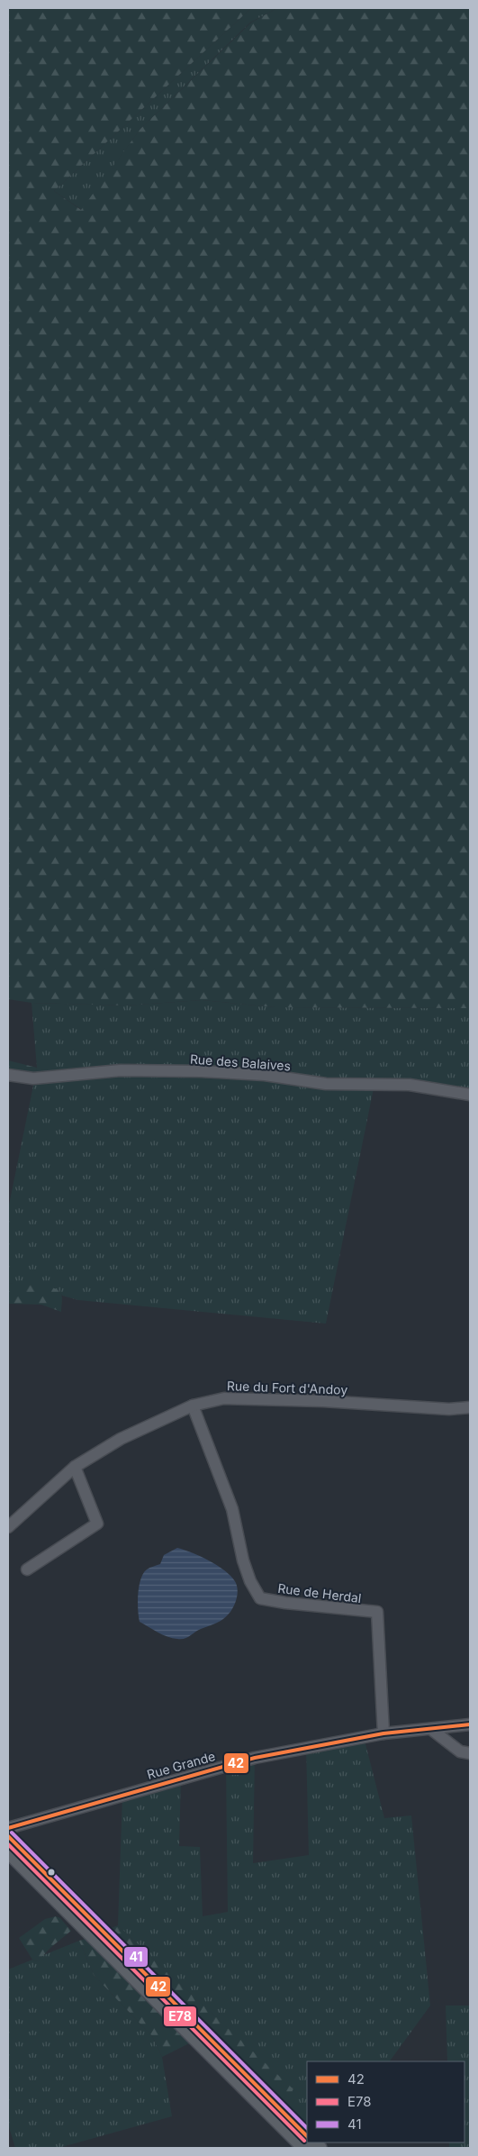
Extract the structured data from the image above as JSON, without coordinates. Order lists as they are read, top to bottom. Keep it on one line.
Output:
{"streets":{"street":["Rue des Balaives","Rue du Fort d'Andoy","Rue de Herdal","Rue Grande"]},"crossings":[["Rue du Fort d'Andoy","Rue de Herdal"],["Rue de Herdal","Rue Grande"]],"lines":["transit line 42","transit line 41","transit line E78"],"legend":["42","E78","41"]}
